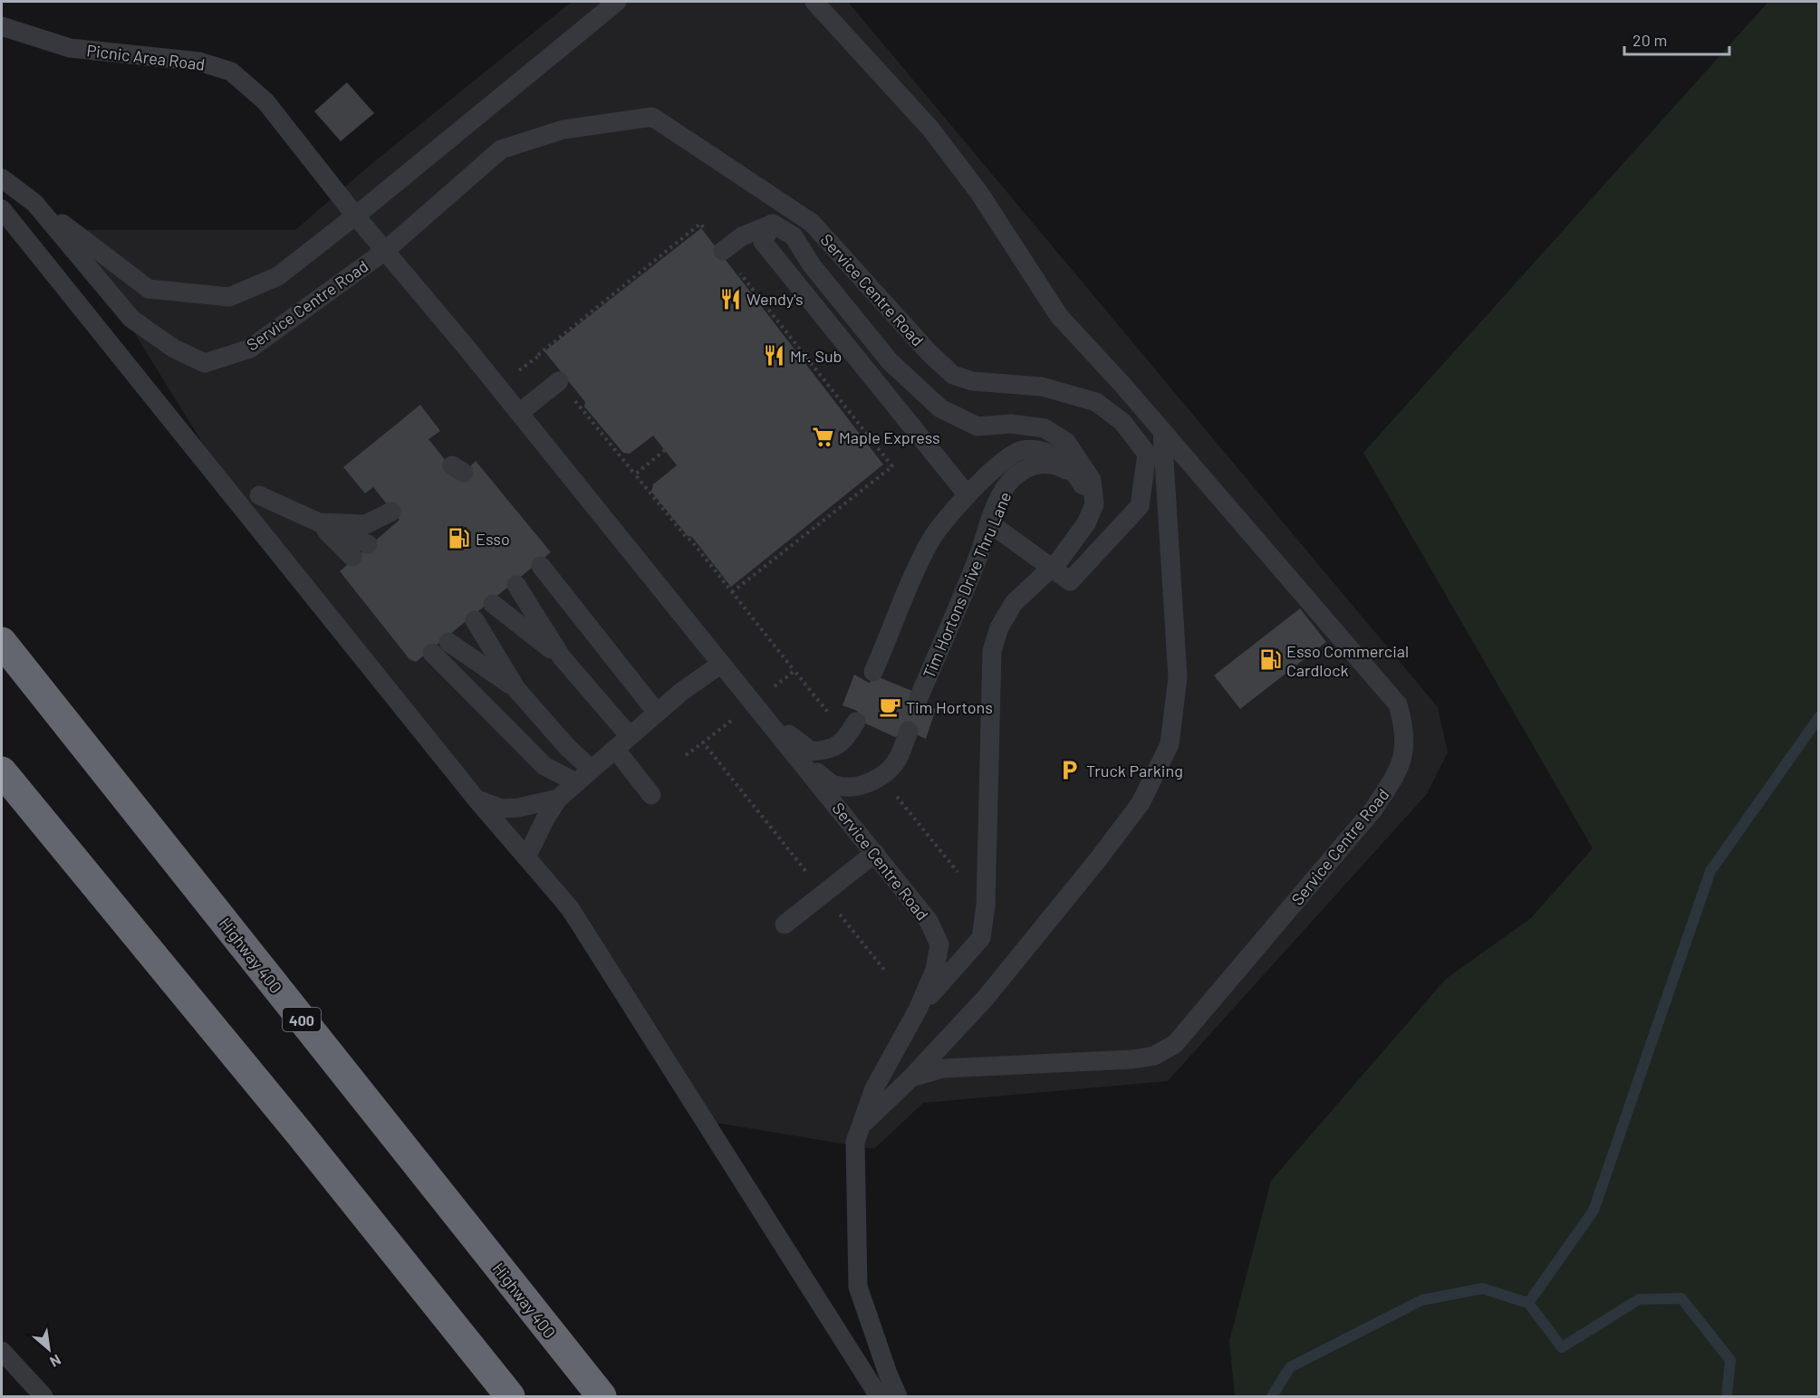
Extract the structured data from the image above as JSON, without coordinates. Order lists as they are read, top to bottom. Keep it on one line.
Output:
{"streets":{"highway":["Highway 400","400"],"lane":["Picnic Area Road","Service Centre Road","Tim Hortons Drive Thru Lane"]},"crossings":[["Picnic Area Road","Service Centre Road"],["Service Centre Road","Tim Hortons Drive Thru Lane"]],"places":{"restaurant":["Wendy's","Mr. Sub"],"supermarket":["Maple Express"],"fuel station":["Esso","Esso Commercial Cardlock"],"cafe":["Tim Hortons"],"parking":["Truck Parking"]},"scale_bar":"20 m","north":"bottom right"}
